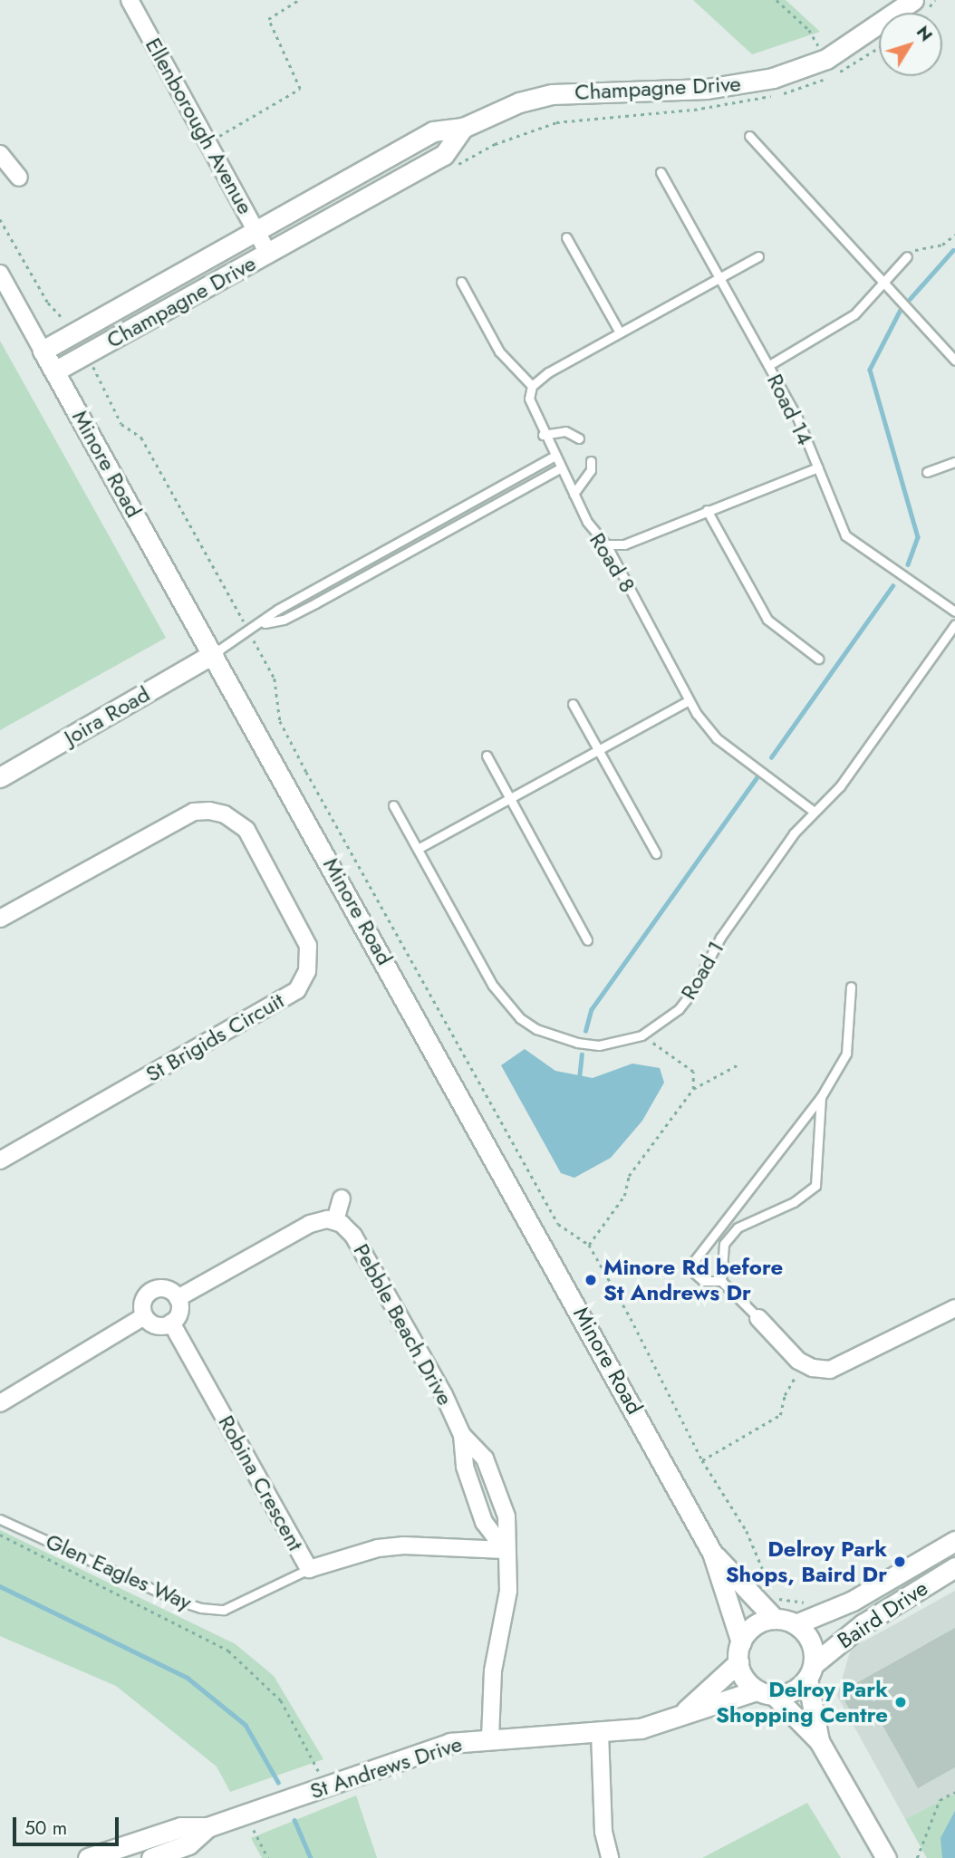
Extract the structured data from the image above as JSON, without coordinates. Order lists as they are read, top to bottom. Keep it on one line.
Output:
{"streets":{"street":["Champagne Drive","Ellenborough Avenue","Minore Road","Joira Road","St Brigids Circuit","Pebble Beach Drive","Robina Crescent","Baird Drive","St Andrews Drive"],"lane":["Road 14","Road 8","Road 1","Glen Eagles Way"]},"crossings":[["Champagne Drive","Ellenborough Avenue"],["Champagne Drive","Minore Road"],["Minore Road","Joira Road"],["Minore Road","Baird Drive"],["Minore Road","St Andrews Drive"],["Road 8","Road 1"],["Pebble Beach Drive","Robina Crescent"],["Pebble Beach Drive","St Andrews Drive"],["Robina Crescent","Glen Eagles Way"],["Baird Drive","St Andrews Drive"]],"places":["Minore Rd before St Andrews Dr","Delroy Park Shops, Baird Dr","Delroy Park Shopping Centre"],"scale_bar":"50 m","north":"top right"}
